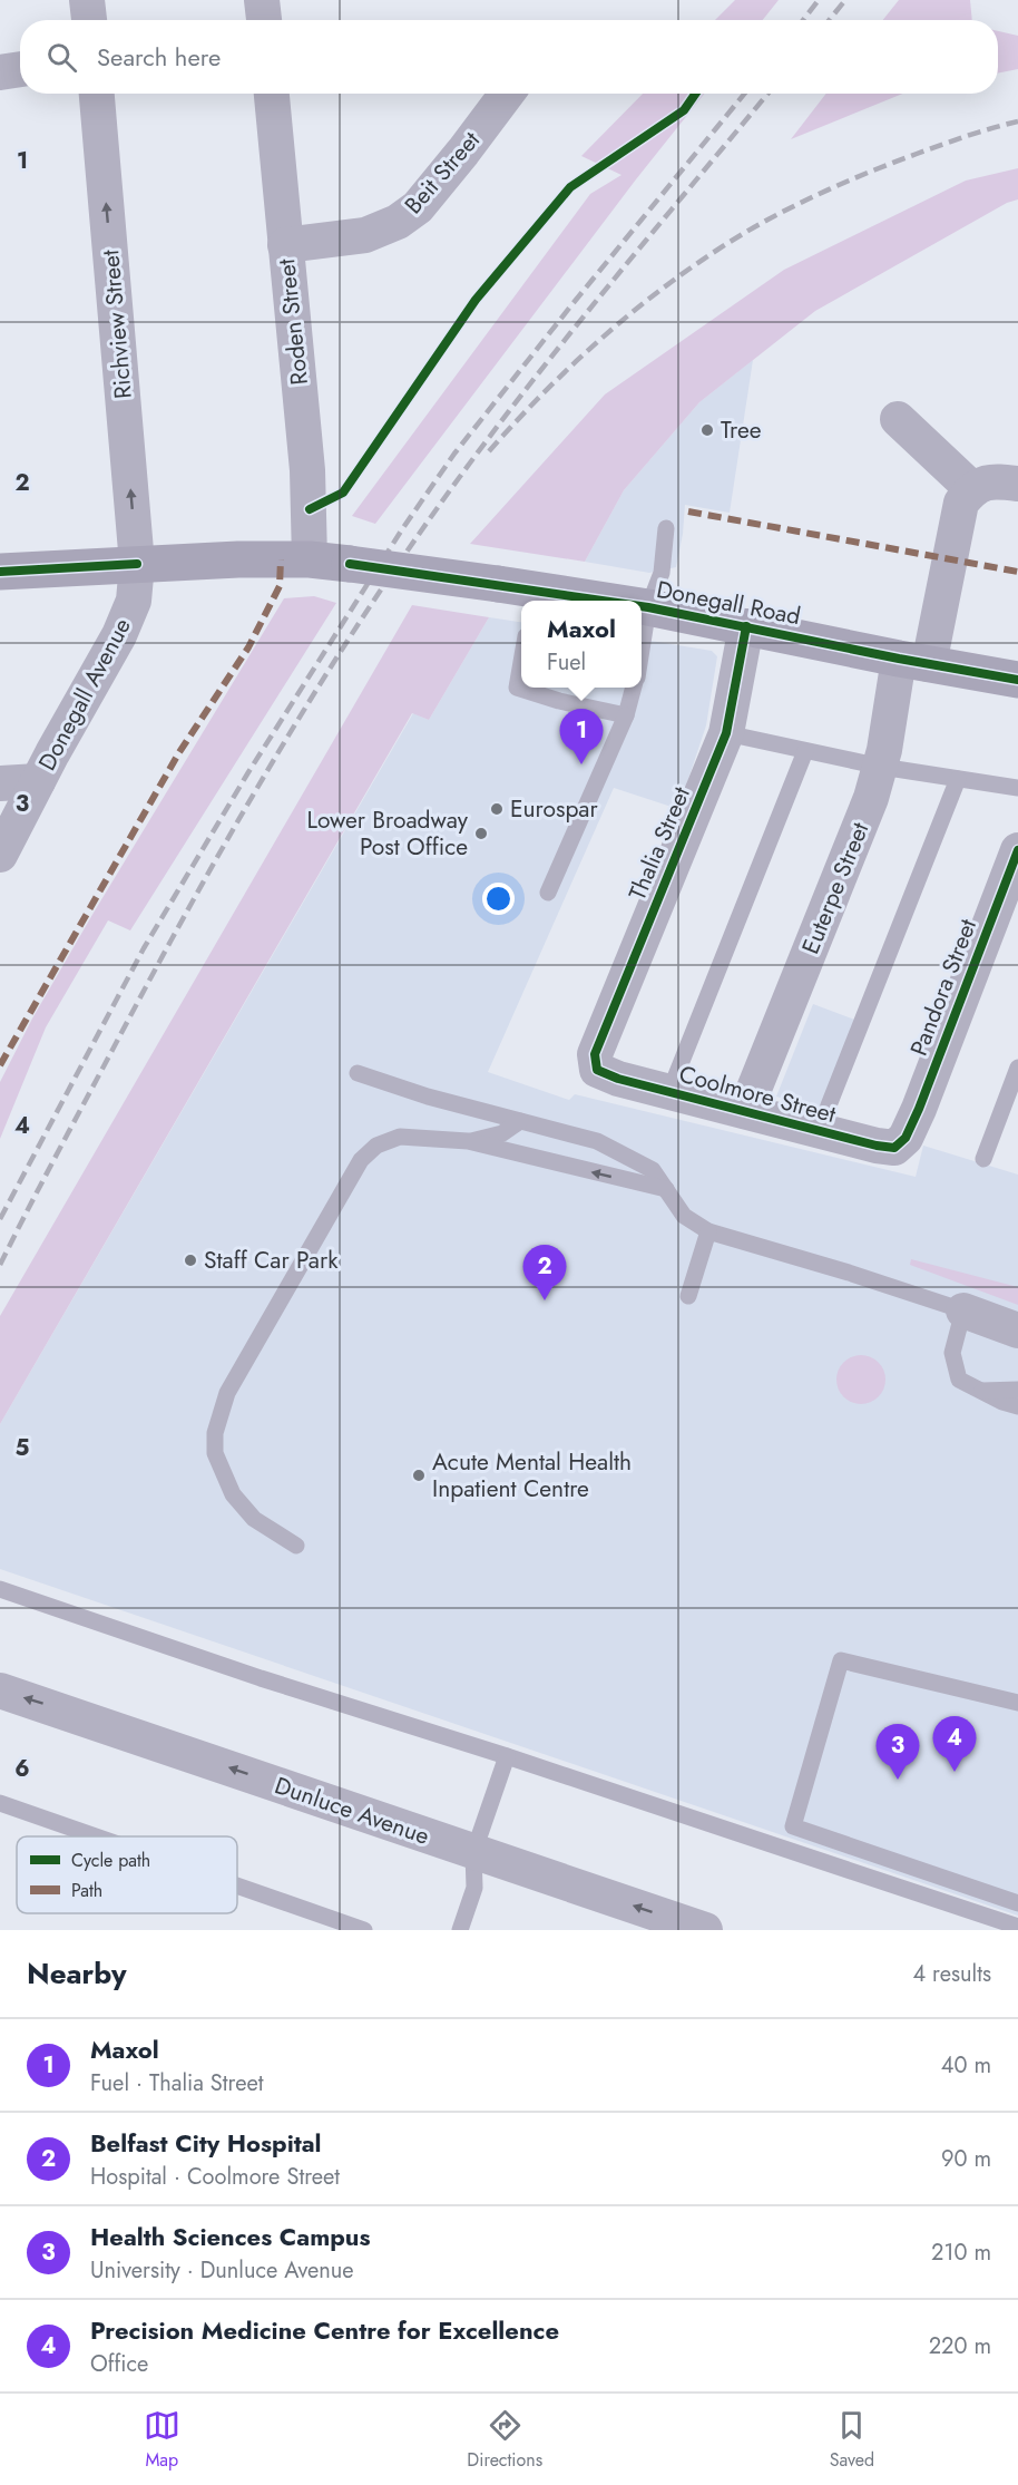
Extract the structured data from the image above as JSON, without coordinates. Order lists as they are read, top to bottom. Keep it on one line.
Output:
{"streets":{"street":["Beit Street","Roden Street","Richview Street","Donegall Road","Donegall Avenue","Thalia Street","Euterpe Street","Pandora Street","Coolmore Street","Dunluce Avenue"]},"crossings":[["Beit Street","Roden Street"],["Roden Street","Donegall Road"],["Richview Street","Donegall Road"],["Richview Street","Donegall Avenue"],["Donegall Road","Donegall Avenue"],["Donegall Road","Thalia Street"],["Donegall Road","Euterpe Street"],["Thalia Street","Coolmore Street"],["Euterpe Street","Coolmore Street"],["Pandora Street","Coolmore Street"]],"one_way":["Richview Street","Dunluce Avenue"],"places":["Tree","Eurospar","Lower Broadway Post Office","Staff Car Park","Acute Mental Health Inpatient Centre"],"legend":["Cycle path","Path"],"page":{"search":"Search here","popup":["Maxol","Fuel"],"pins":["1","2","4","3"],"heading":["Nearby","4 results"],"list":[{"mark":"1","name":"Maxol","note":"Fuel · Thalia Street","value":"40 m"},{"mark":"2","name":"Belfast City Hospital","note":"Hospital · Coolmore Street","value":"90 m"},{"mark":"3","name":"Health Sciences Campus","note":"University · Dunluce Avenue","value":"210 m"},{"mark":"4","name":"Precision Medicine Centre for Excellence","note":"Office","value":"220 m"}],"nav":["Map","Directions","Saved"]},"grid":{"rows":["1","2","3","4","5","6"]}}
